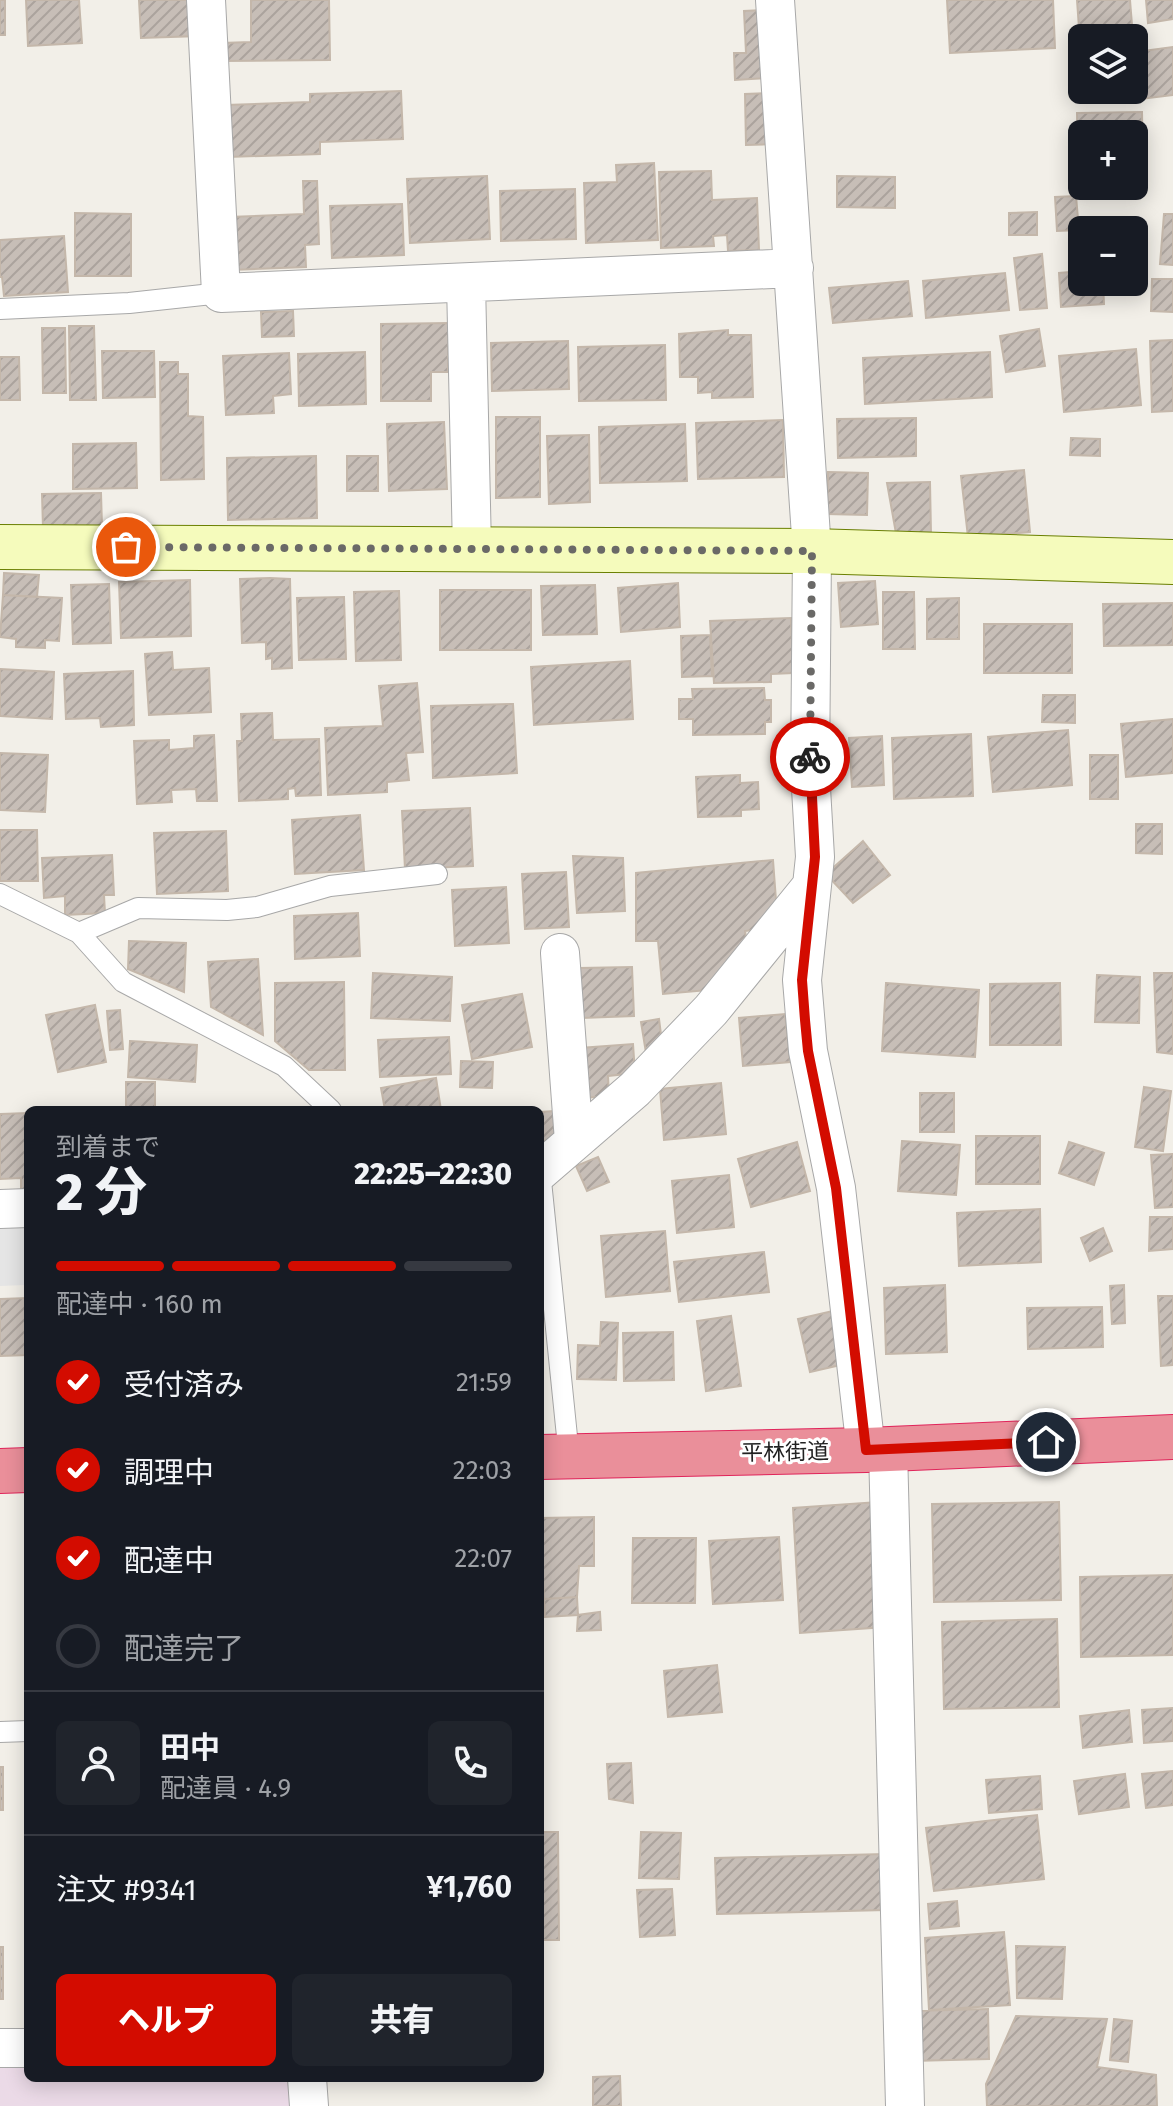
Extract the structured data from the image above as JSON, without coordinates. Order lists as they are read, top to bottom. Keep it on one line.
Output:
{"streets":{"highway":["平林街道"]},"page":{"map_buttons":["+","−"],"heading":["2 分","到着まで","22:25–22:30"],"panel":["田中","配達員 · 4.9","注文 #9341","¥1,760"],"bar":"配達中 · 160 m","list":[["受付済み","21:59"],["調理中","22:03"],["配達中","22:07"],"配達完了"],"buttons":["ヘルプ","共有"]}}
